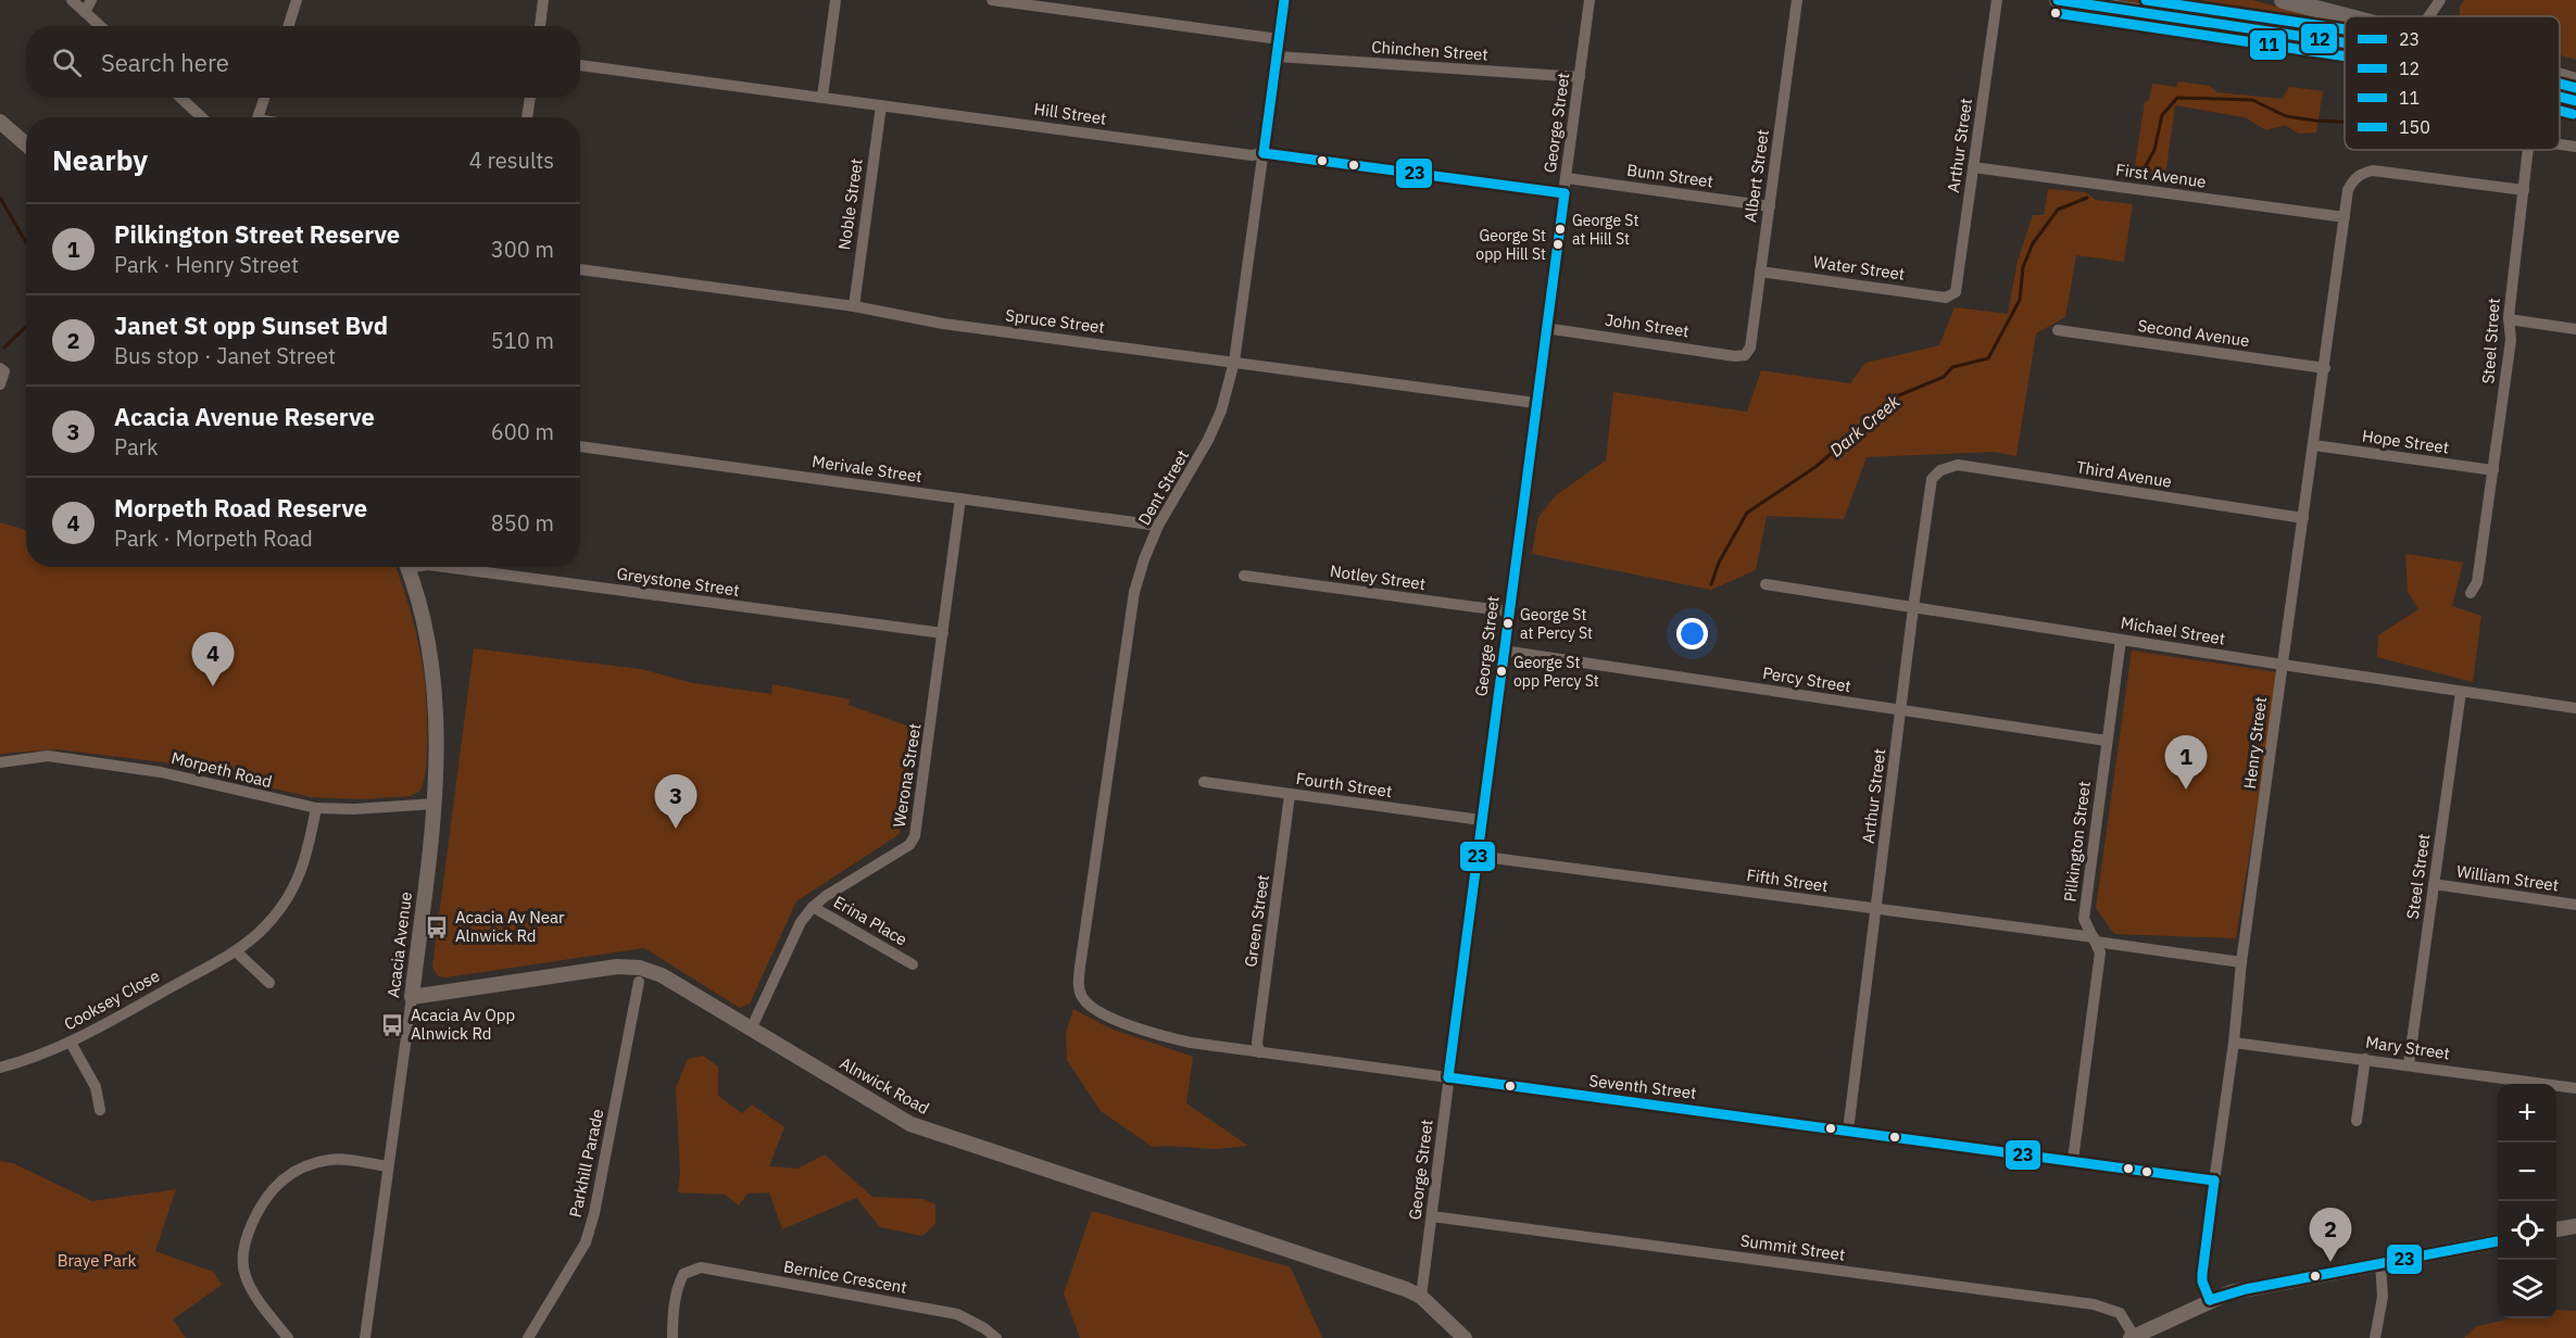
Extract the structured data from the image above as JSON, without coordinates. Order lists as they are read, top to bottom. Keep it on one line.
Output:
{"streets":{"street":["Chinchen Street","Hill Street","George Street","Arthur Street","Bunn Street","Albert Street","First Avenue","Noble Street","Water Street","Spruce Street","John Street","Second Avenue","Steel Street","Hope Street","Merivale Street","Third Avenue","Dent Street","Notley Street","Greystone Street","Michael Street","Percy Street","Henry Street","Morpeth Road","Werona Street","Fourth Street","Pilkington Street","William Street","Fifth Street","Erina Place","Green Street","Acacia Avenue","Cooksey Close","Mary Street","Alnwick Road","Seventh Street","Parkhill Parade","Summit Street","Bernice Crescent"]},"crossings":[["Chinchen Street","George Street"],["Chinchen Street","Dent Street"],["Hill Street","George Street"],["Hill Street","Noble Street"],["Hill Street","Dent Street"],["George Street","Bunn Street"],["George Street","Spruce Street"],["George Street","John Street"],["George Street","Notley Street"],["George Street","Percy Street"],["George Street","Fourth Street"],["George Street","Fifth Street"],["George Street","Alnwick Road"],["George Street","Seventh Street"],["George Street","Summit Street"],["Arthur Street","First Avenue"],["Arthur Street","Water Street"],["Arthur Street","Third Avenue"],["Arthur Street","Michael Street"],["Arthur Street","Percy Street"],["Arthur Street","Fifth Street"],["Arthur Street","Seventh Street"],["Bunn Street","Albert Street"],["Albert Street","Water Street"],["Albert Street","John Street"],["First Avenue","Henry Street"],["Noble Street","Spruce Street"],["Spruce Street","Dent Street"],["Second Avenue","Henry Street"],["Steel Street","Hope Street"],["Steel Street","Michael Street"],["Steel Street","Henry Street"],["Steel Street","William Street"],["Steel Street","Mary Street"],["Hope Street","Henry Street"],["Merivale Street","Dent Street"],["Merivale Street","Werona Street"],["Third Avenue","Henry Street"],["Dent Street","Seventh Street"],["Greystone Street","Werona Street"],["Michael Street","Henry Street"],["Michael Street","Pilkington Street"],["Percy Street","Pilkington Street"],["Henry Street","Fifth Street"],["Henry Street","Mary Street"],["Henry Street","Seventh Street"],["Morpeth Road","Acacia Avenue"],["Morpeth Road","Cooksey Close"],["Werona Street","Erina Place"],["Werona Street","Alnwick Road"],["Fourth Street","Green Street"],["Pilkington Street","Fifth Street"],["Pilkington Street","Seventh Street"],["Green Street","Seventh Street"],["Acacia Avenue","Alnwick Road"]],"water":["Dark Creek"],"parks":["Braye Park"],"places":{"other":["George St at Hill St","George St opp Hill St","George St at Percy St","George St opp Percy St"],"bus stop":["Acacia Av Near Alnwick Rd","Acacia Av Opp Alnwick Rd"]},"lines":["transit line 23","transit line 12","transit line 150","transit line 11"],"legend":["23","12","11","150"],"page":{"search":"Search here","heading":["Nearby","4 results"],"list":[{"mark":"1","name":"Pilkington Street Reserve","note":"Park · Henry Street","value":"300 m"},{"mark":"2","name":"Janet St opp Sunset Bvd","note":"Bus stop · Janet Street","value":"510 m"},{"mark":"3","name":"Acacia Avenue Reserve","note":"Park","value":"600 m"},{"mark":"4","name":"Morpeth Road Reserve","note":"Park · Morpeth Road","value":"850 m"}],"pins":["4","1","3","2"],"map_buttons":["+","−"]}}
